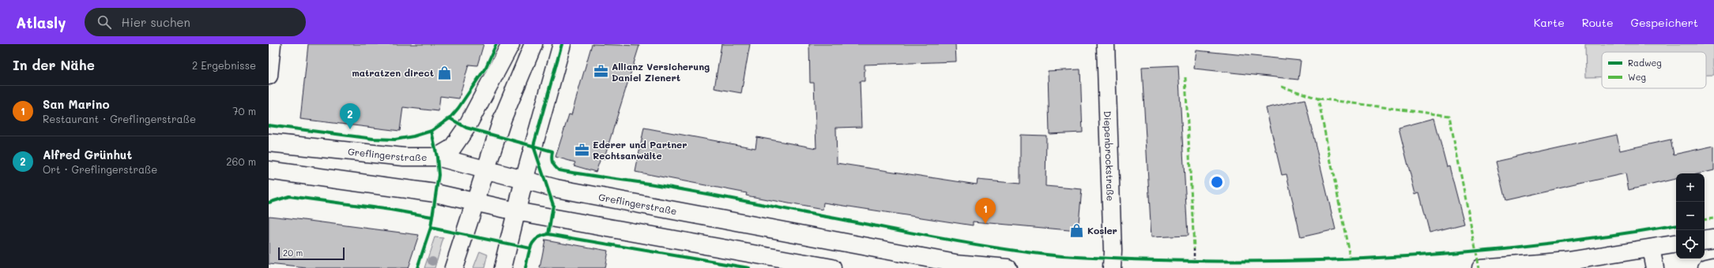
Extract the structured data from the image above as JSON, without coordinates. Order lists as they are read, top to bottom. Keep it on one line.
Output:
{"streets":{"street":["Greflingerstraße","Diepenbrockstraße"]},"places":{"office":["Allianz Versicherung Daniel Zienert","Ederer und Partner Rechtsanwälte"],"shop":["matratzen direct","Kosler"]},"legend":["Radweg","Weg"],"scale_bar":"20 m","page":{"header":"Atlasly","search":"Hier suchen","nav":["Karte","Route","Gespeichert"],"heading":["In der Nähe","2 Ergebnisse"],"list":[{"mark":"1","name":"San Marino","note":"Restaurant · Greflingerstraße","value":"70 m"},{"mark":"2","name":"Alfred Grünhut","note":"Ort · Greflingerstraße","value":"260 m"}],"pins":["2","1"],"map_buttons":["+","−"],"scale":"20 m"}}
